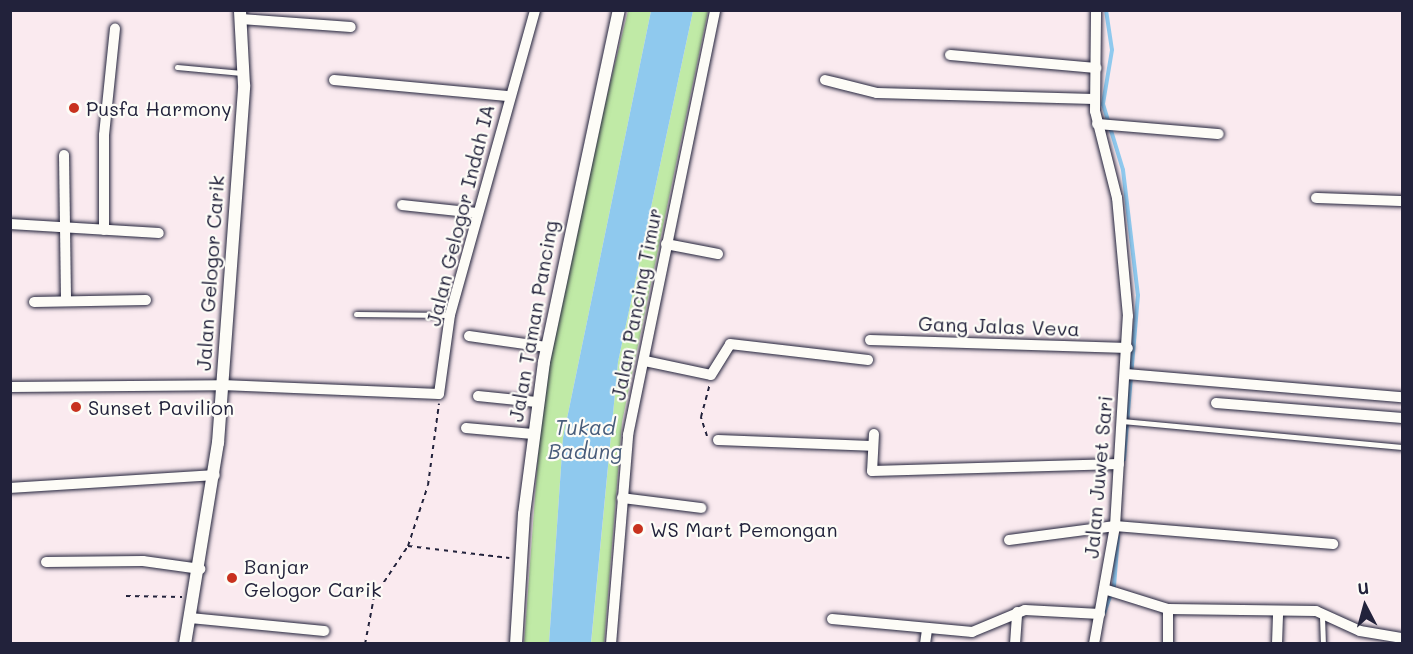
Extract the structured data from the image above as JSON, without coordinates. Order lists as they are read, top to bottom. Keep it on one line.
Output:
{"streets":{"street":["Jalan Gelogor Indah IA","Jalan Gelogor Carik","Jalan Pancing Timur","Jalan Taman Pancing","Gang Jalas Veva","Jalan Juwet Sari"]},"crossings":[["Gang Jalas Veva","Jalan Juwet Sari"]],"water":["Tukad Badung"],"places":["Pusfa Harmony","Sunset Pavilion","WS Mart Pemongan","Banjar Gelogor Carik"],"north":"top"}
